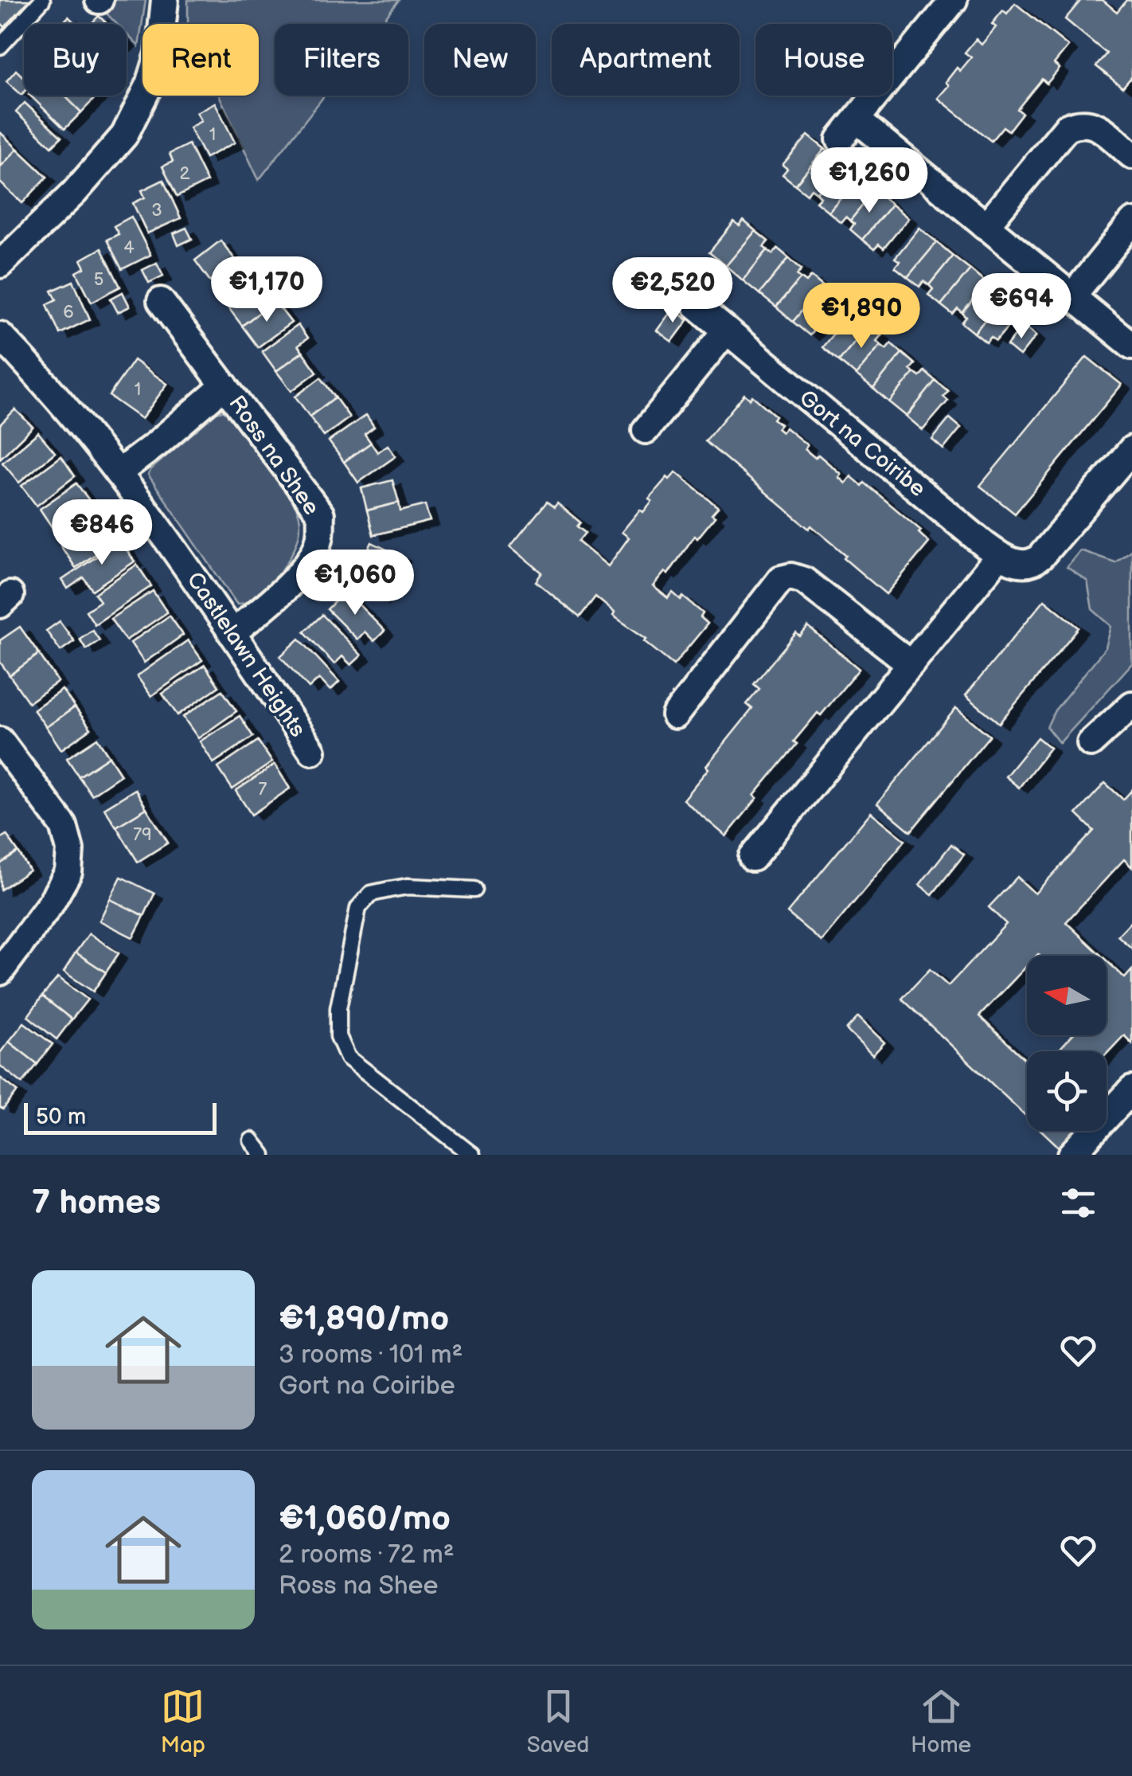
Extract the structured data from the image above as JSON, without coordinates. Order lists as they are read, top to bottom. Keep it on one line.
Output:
{"streets":{"street":["Gort na Coiribe","Ross na Shee","Castlelawn Heights"]},"crossings":[["Ross na Shee","Castlelawn Heights"]],"house_numbers":["1","2","3","4","5","6","1","7","79"],"scale_bar":"50 m","north":"left","page":{"chip":["Buy","Rent","Filters","New","Apartment","House"],"price":["€1,260","€1,170","€2,520","€694","€1,890","€846","€1,060"],"scale":"50 m","heading":"7 homes","list":[{"name":"€1,890/mo","note":"3 rooms · 101 m² · Gort na Coiribe"},{"name":"€1,060/mo","note":"2 rooms · 72 m² · Ross na Shee"}],"tabs":["Map","Saved","Home"]}}
